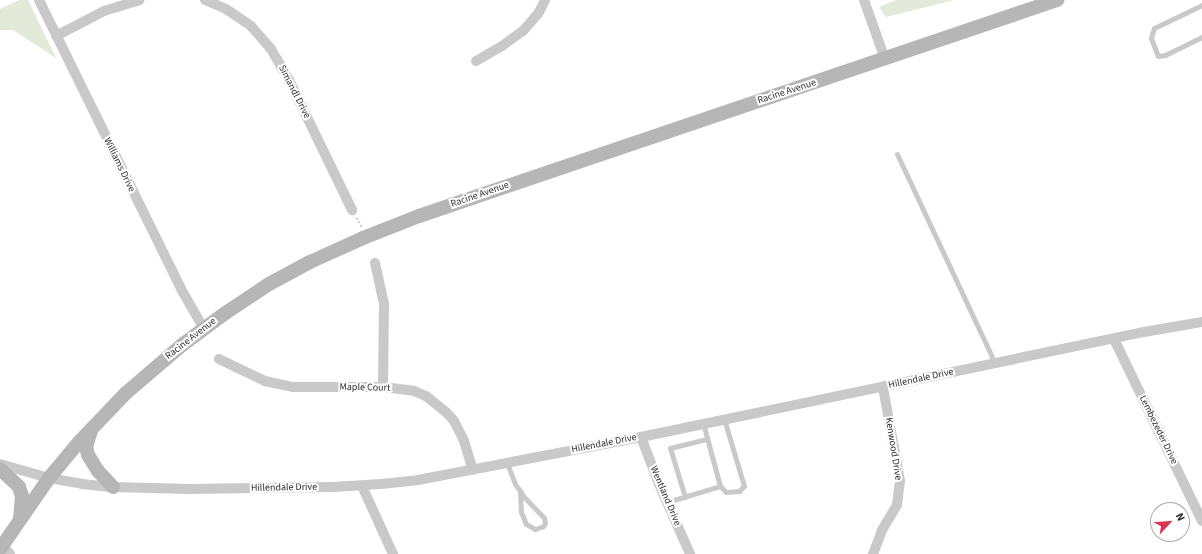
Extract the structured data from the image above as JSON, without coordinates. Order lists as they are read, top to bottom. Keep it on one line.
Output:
{"streets":{"main road":["Racine Avenue"],"street":["Simandl Drive","Williams Drive","Hillendale Drive","Maple Court","Lembezeder Drive","Kenwood Drive","Wentland Drive"]},"crossings":[["Racine Avenue","Williams Drive"],["Racine Avenue","Hillendale Drive"],["Hillendale Drive","Maple Court"],["Hillendale Drive","Lembezeder Drive"],["Hillendale Drive","Kenwood Drive"],["Hillendale Drive","Wentland Drive"]],"north":"top right"}
